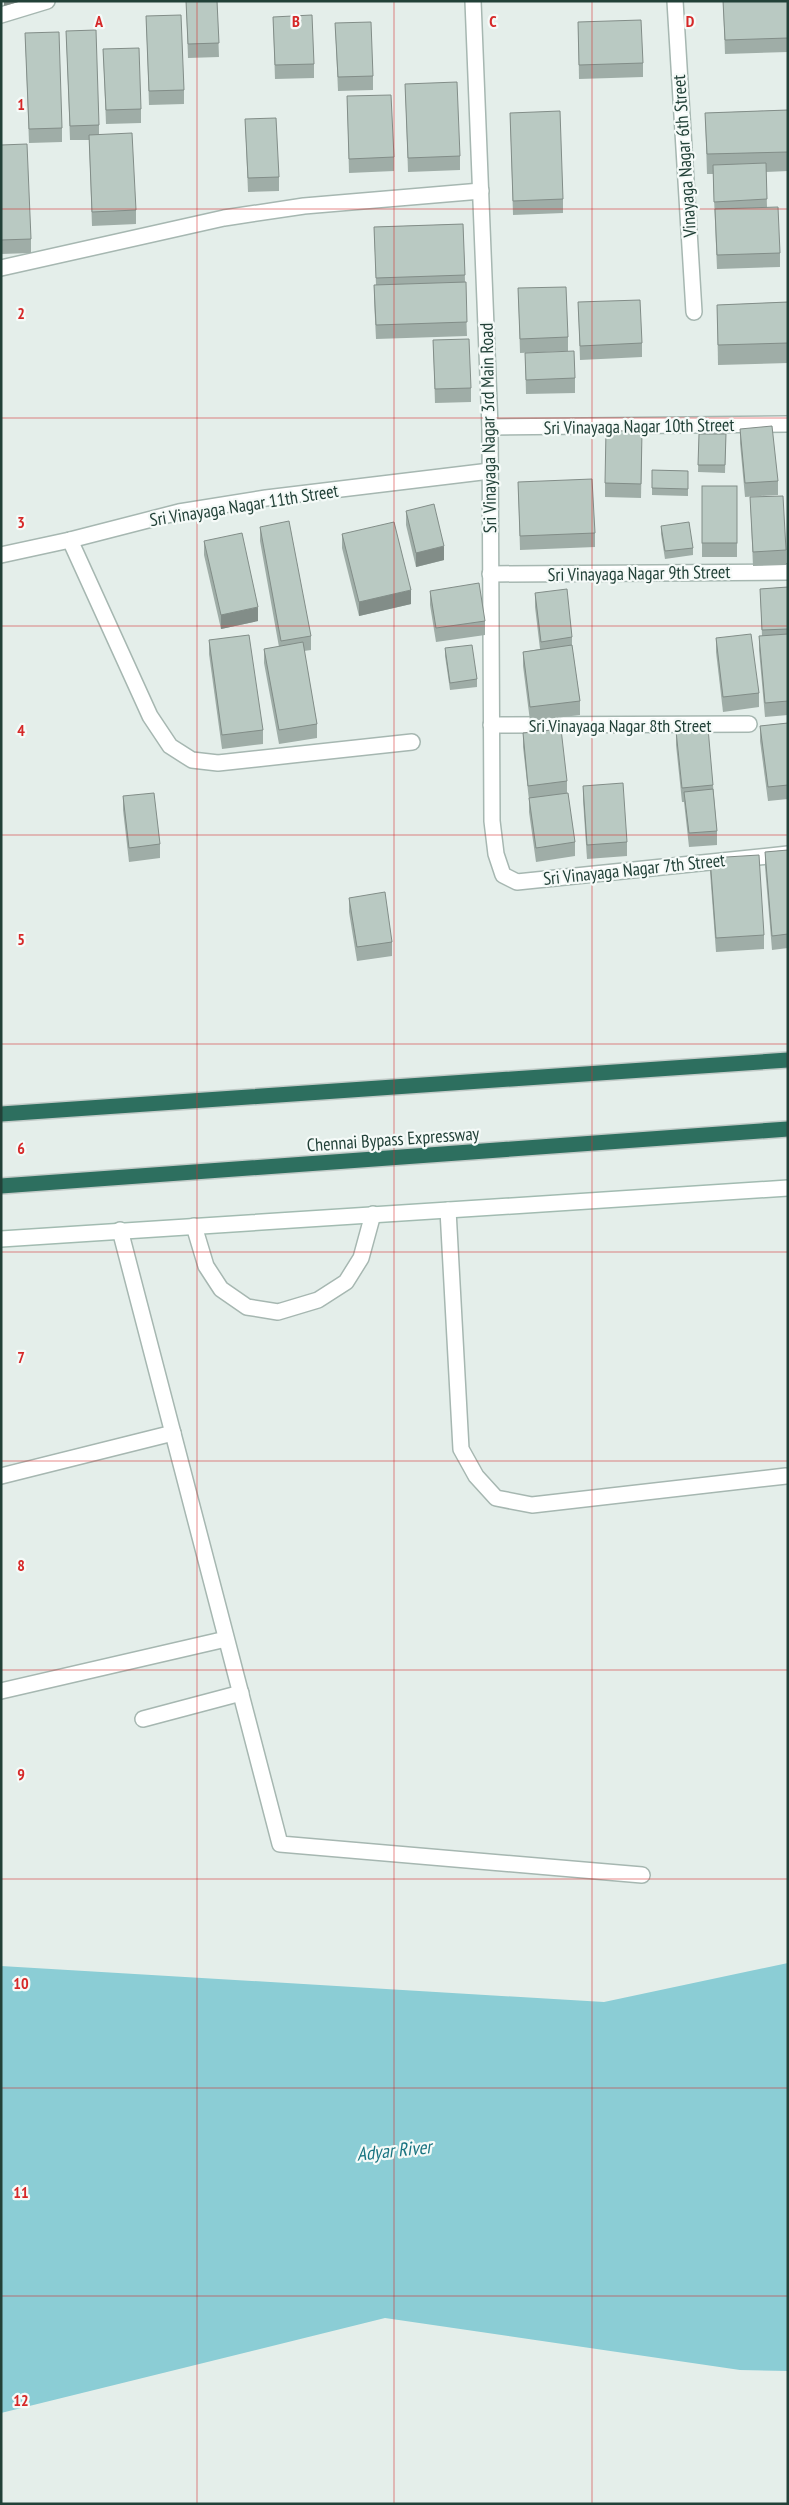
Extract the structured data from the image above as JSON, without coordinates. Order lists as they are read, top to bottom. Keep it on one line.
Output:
{"streets":{"highway":["Chennai Bypass Expressway"],"street":["Vinayaga Nagar 6th Street","Sri Vinayaga Nagar 10th Street","Sri Vinayaga Nagar 3rd Main Road","Sri Vinayaga Nagar 11th Street","Sri Vinayaga Nagar 9th Street","Sri Vinayaga Nagar 8th Street","Sri Vinayaga Nagar 7th Street"]},"crossings":[["Sri Vinayaga Nagar 10th Street","Sri Vinayaga Nagar 3rd Main Road"],["Sri Vinayaga Nagar 3rd Main Road","Sri Vinayaga Nagar 11th Street"],["Sri Vinayaga Nagar 3rd Main Road","Sri Vinayaga Nagar 9th Street"],["Sri Vinayaga Nagar 3rd Main Road","Sri Vinayaga Nagar 8th Street"],["Sri Vinayaga Nagar 3rd Main Road","Sri Vinayaga Nagar 7th Street"]],"water":["Adyar River"],"grid":{"columns":["A","B","C","D"],"rows":["1","2","3","4","5","6","7","8","9","10","11","12"]}}
